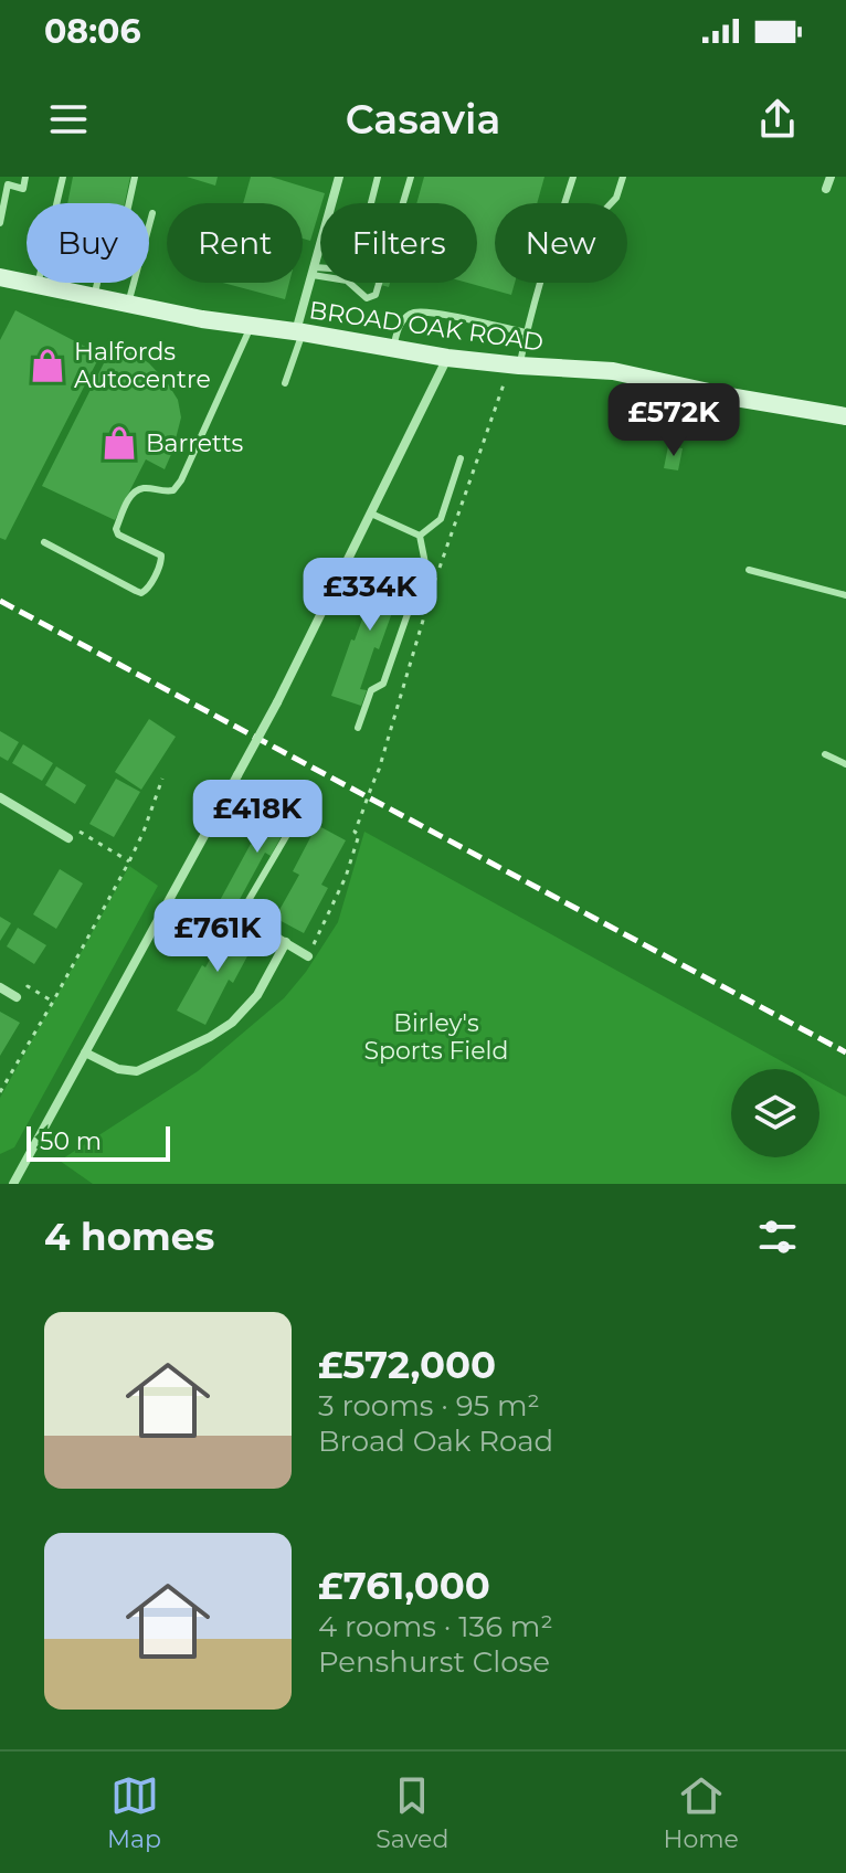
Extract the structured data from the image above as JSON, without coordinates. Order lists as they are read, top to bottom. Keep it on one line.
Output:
{"streets":{"street":["BROAD OAK ROAD"]},"parks":["Birley's Sports Field"],"places":{"shop":["Halfords Autocentre","Barretts"]},"scale_bar":"50 m","page":{"status":"08:06","header":"Casavia","chip":["Buy","Rent","Filters","New"],"price":["£572K","£334K","£418K","£761K"],"scale":"50 m","heading":"4 homes","list":[{"name":"£572,000","note":"3 rooms · 95 m² · Broad Oak Road"},{"name":"£761,000","note":"4 rooms · 136 m² · Penshurst Close"}],"tabs":["Map","Saved","Home"]}}
